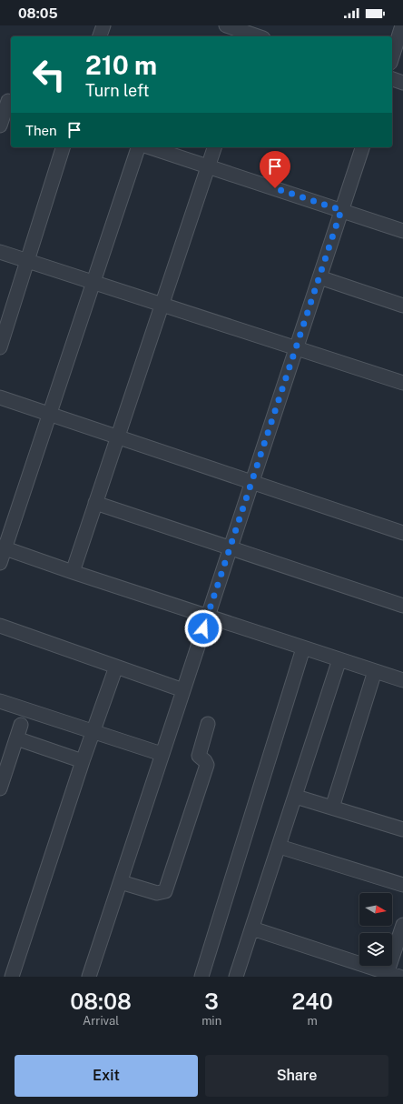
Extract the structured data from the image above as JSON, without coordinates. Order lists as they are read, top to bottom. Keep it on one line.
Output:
{"north":"right","page":{"status":"08:05","turn":["210 m","Turn left"],"then":"Then","eta":["08:08","Arrival","3","min","240","m"],"buttons":["Exit","Share"]}}
